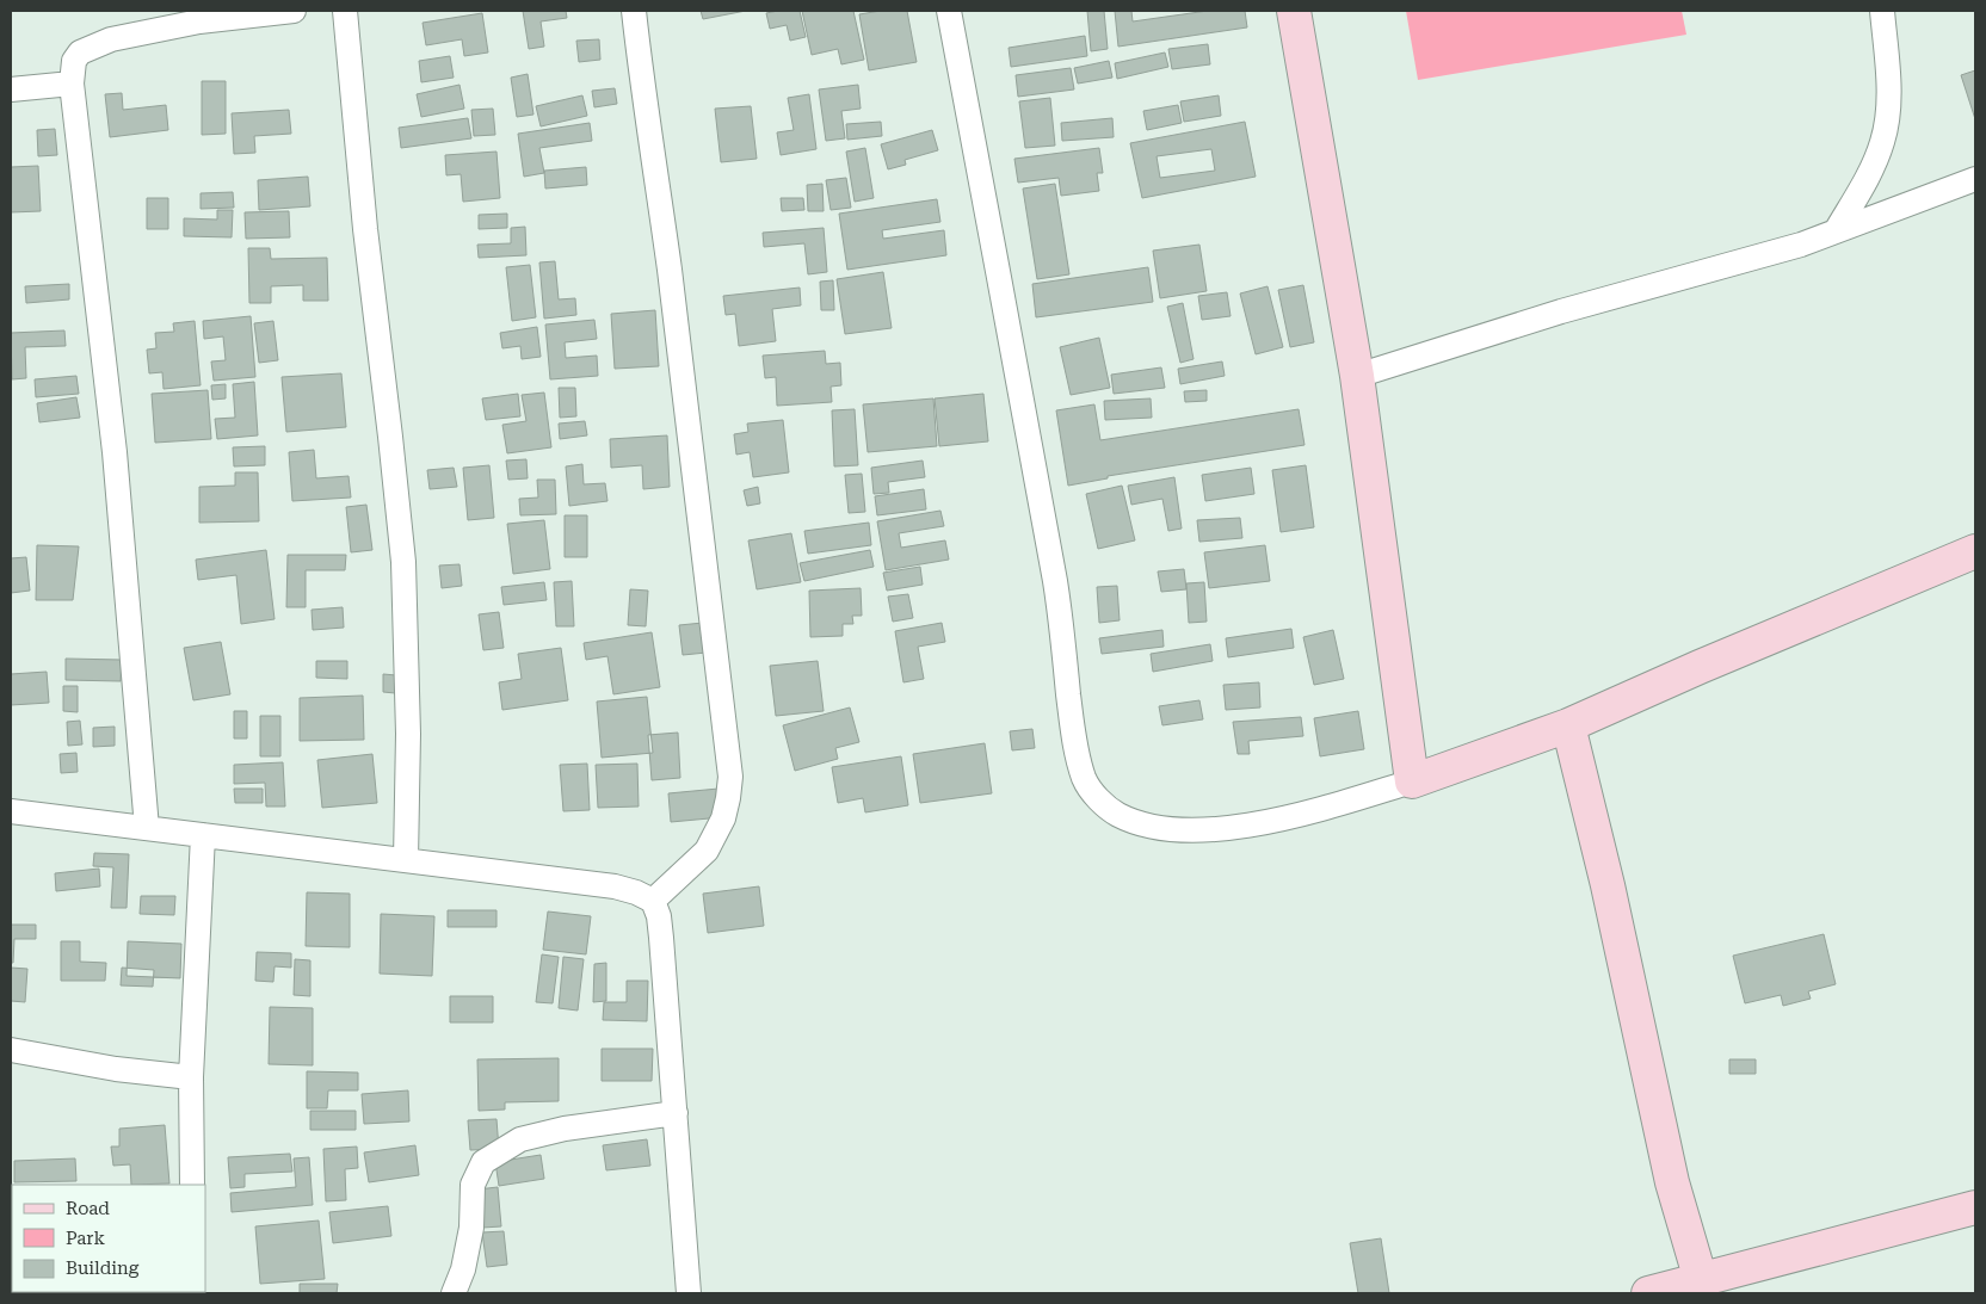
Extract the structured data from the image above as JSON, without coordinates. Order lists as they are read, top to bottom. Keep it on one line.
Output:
{"legend":["Road","Park","Building"]}
